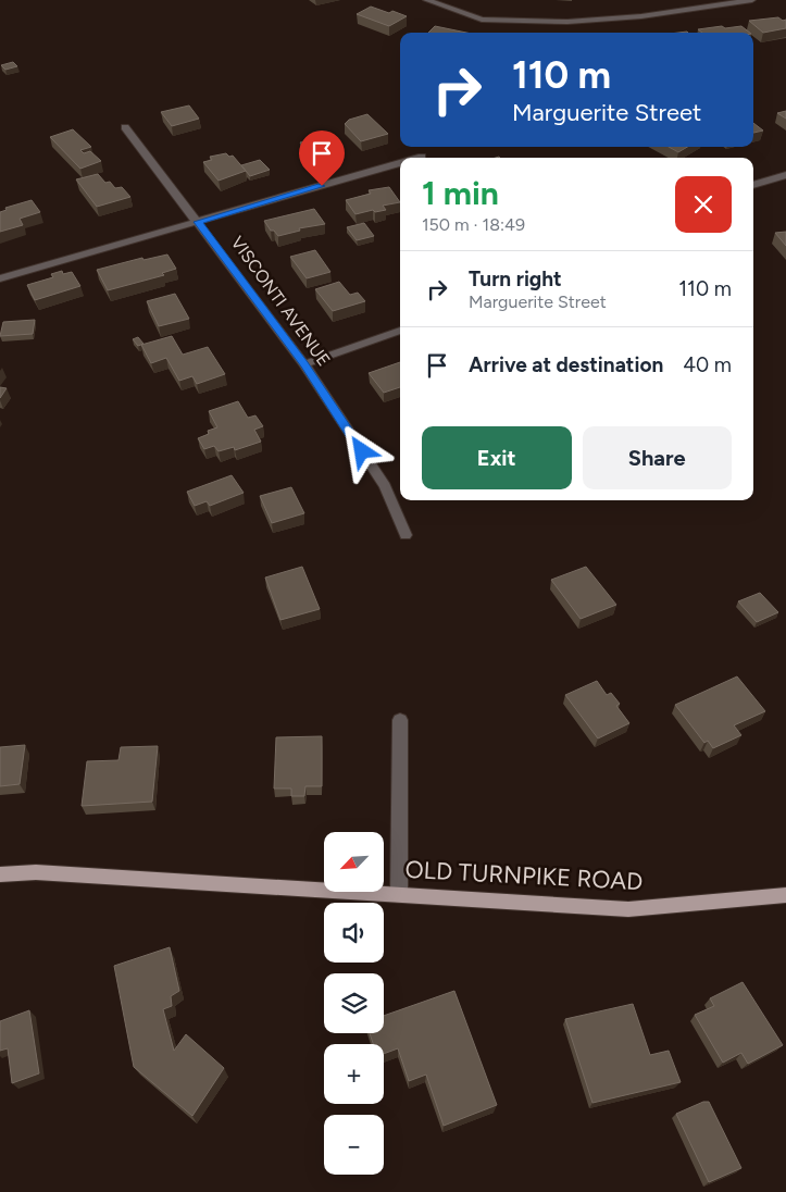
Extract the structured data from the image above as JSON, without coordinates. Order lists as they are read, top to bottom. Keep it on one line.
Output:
{"streets":{"main road":["OLD TURNPIKE ROAD"],"street":["VISCONTI AVENUE"]},"north":"bottom left","page":{"turn":["110 m","Marguerite Street"],"heading":["1 min","150 m · 18:49"],"list":[{"name":"Turn right","note":"Marguerite Street","value":"110 m"},{"name":"Arrive at destination","value":"40 m"}],"buttons":["Exit","Share"],"map_buttons":["+","−"]}}
